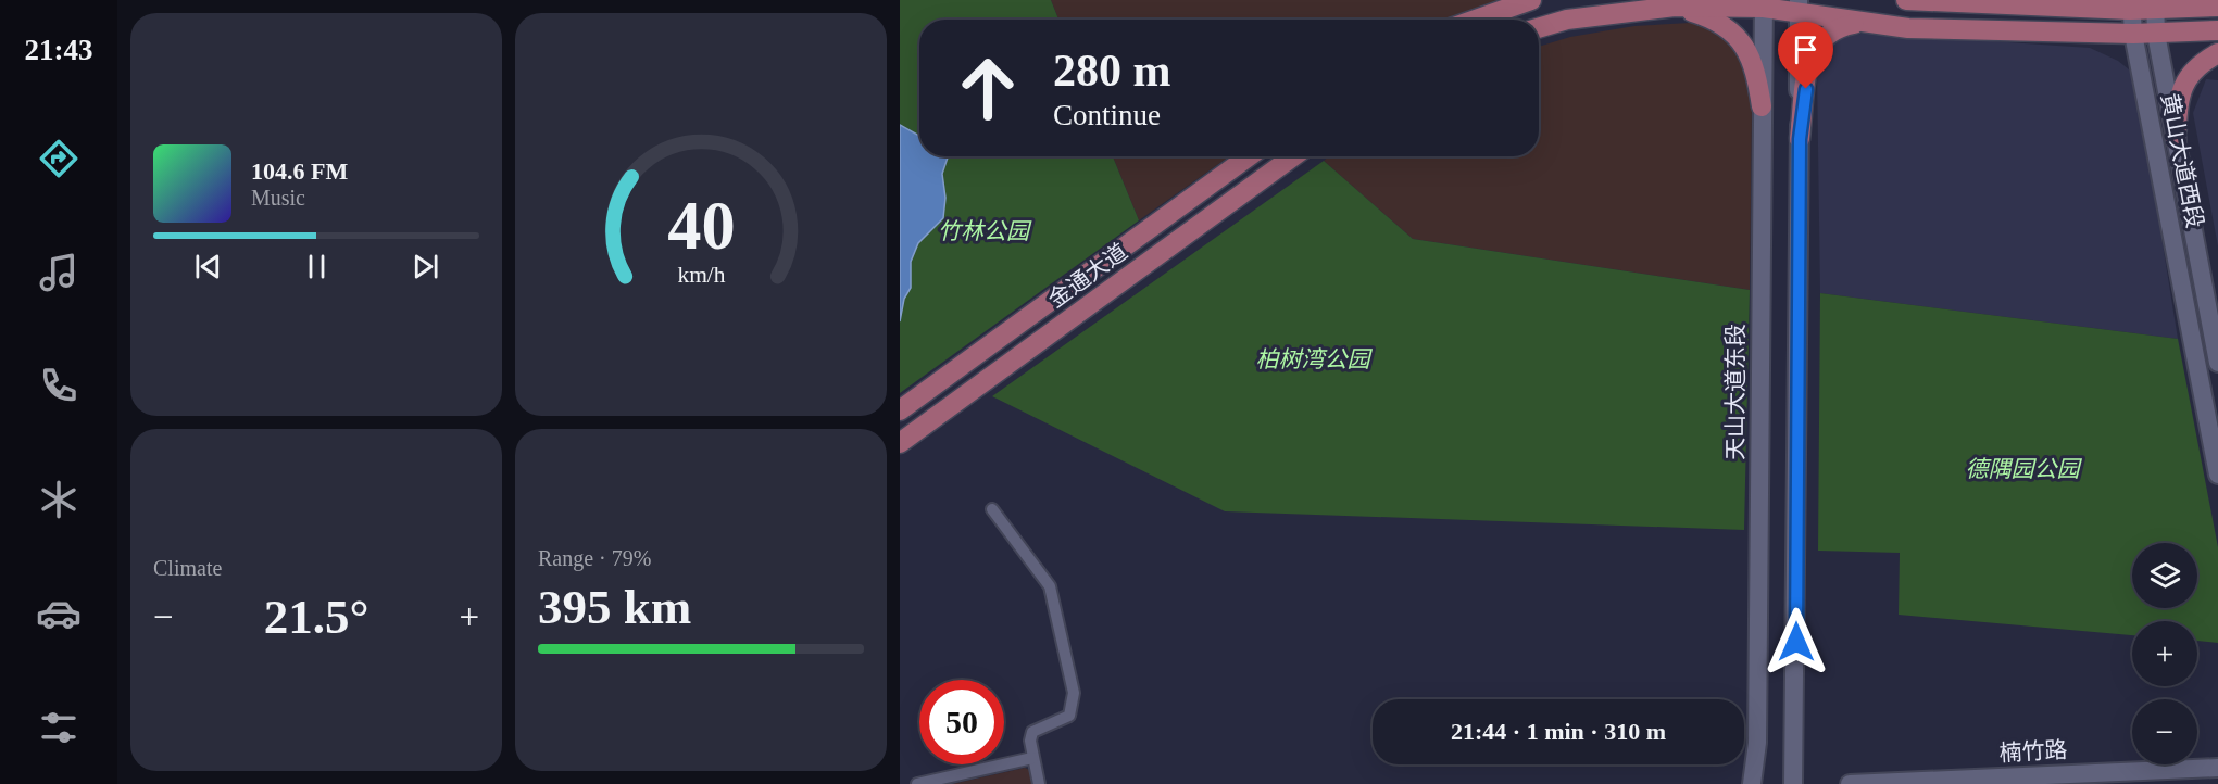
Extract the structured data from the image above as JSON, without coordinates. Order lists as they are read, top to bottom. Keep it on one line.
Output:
{"streets":{"main road":["黄山大道西段","金通大道","天山大道东段","楠竹路"]},"parks":["竹林公园","柏树湾公园","德隅园公园"],"page":{"tabs":"21:43","turn":["280 m","Continue"],"song":["104.6 FM","Music"],"tile":["Climate",["Range · 79%","395 km"]],"map_buttons":["+","−"],"heat":["−","21.5°","+"],"limit":"50","trip":"21:44 · 1 min · 310 m","gauge":["40","km/h"]}}
